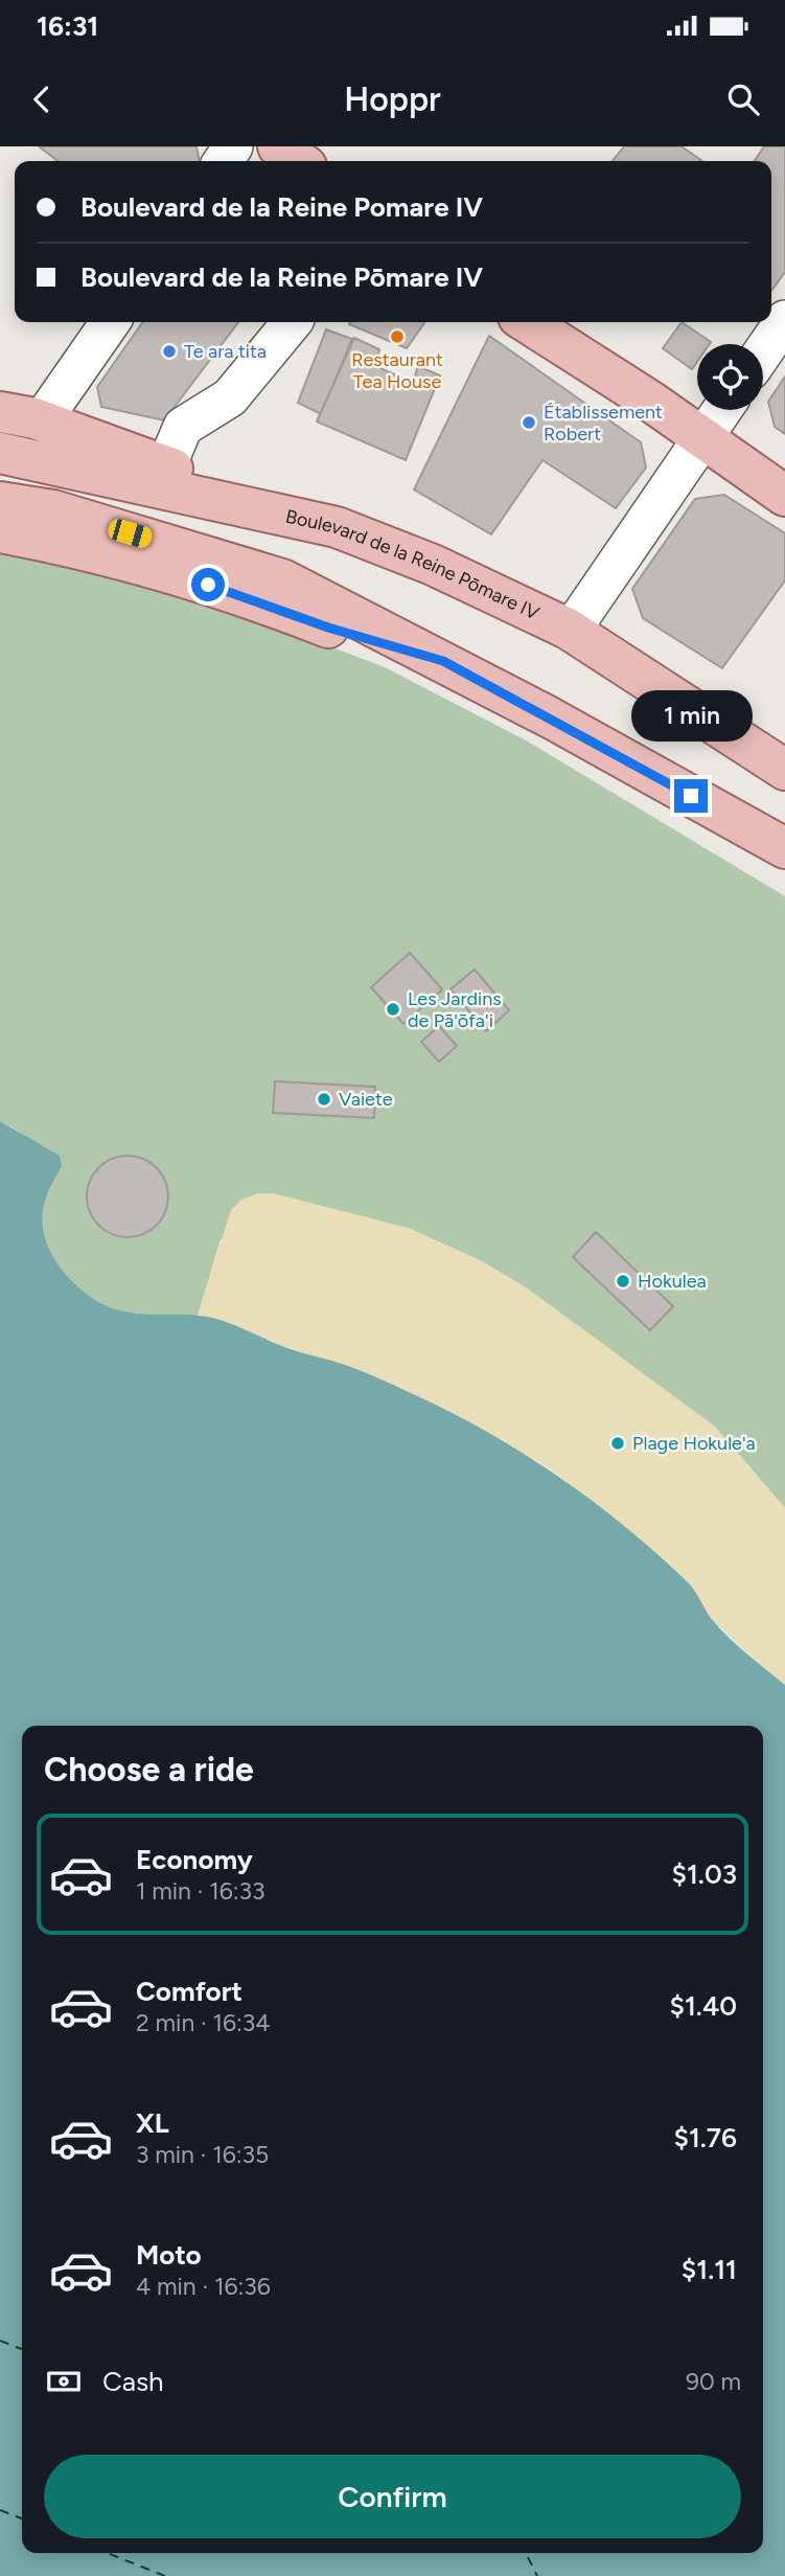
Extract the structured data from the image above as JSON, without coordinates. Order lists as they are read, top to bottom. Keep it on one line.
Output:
{"streets":{"main road":["Boulevard de la Reine Pōmare IV"]},"places":["Restaurant Tea House","Te ara tita","Établissement Robert","Les Jardins de Pā'ōfa'i","Vaiete","Hokulea","Plage Hokule'a"],"page":{"status":"16:31","header":"Hoppr","banner":["Boulevard de la Reine Pomare IV","Boulevard de la Reine Pōmare IV"],"bubble":"1 min","heading":"Choose a ride","list":[{"name":"Economy","note":"1 min · 16:33","value":"$1.03"},{"name":"Comfort","note":"2 min · 16:34","value":"$1.40"},{"name":"XL","note":"3 min · 16:35","value":"$1.76"},{"name":"Moto","note":"4 min · 16:36","value":"$1.11"}],"pay":["Cash","90 m"],"buttons":"Confirm"}}
